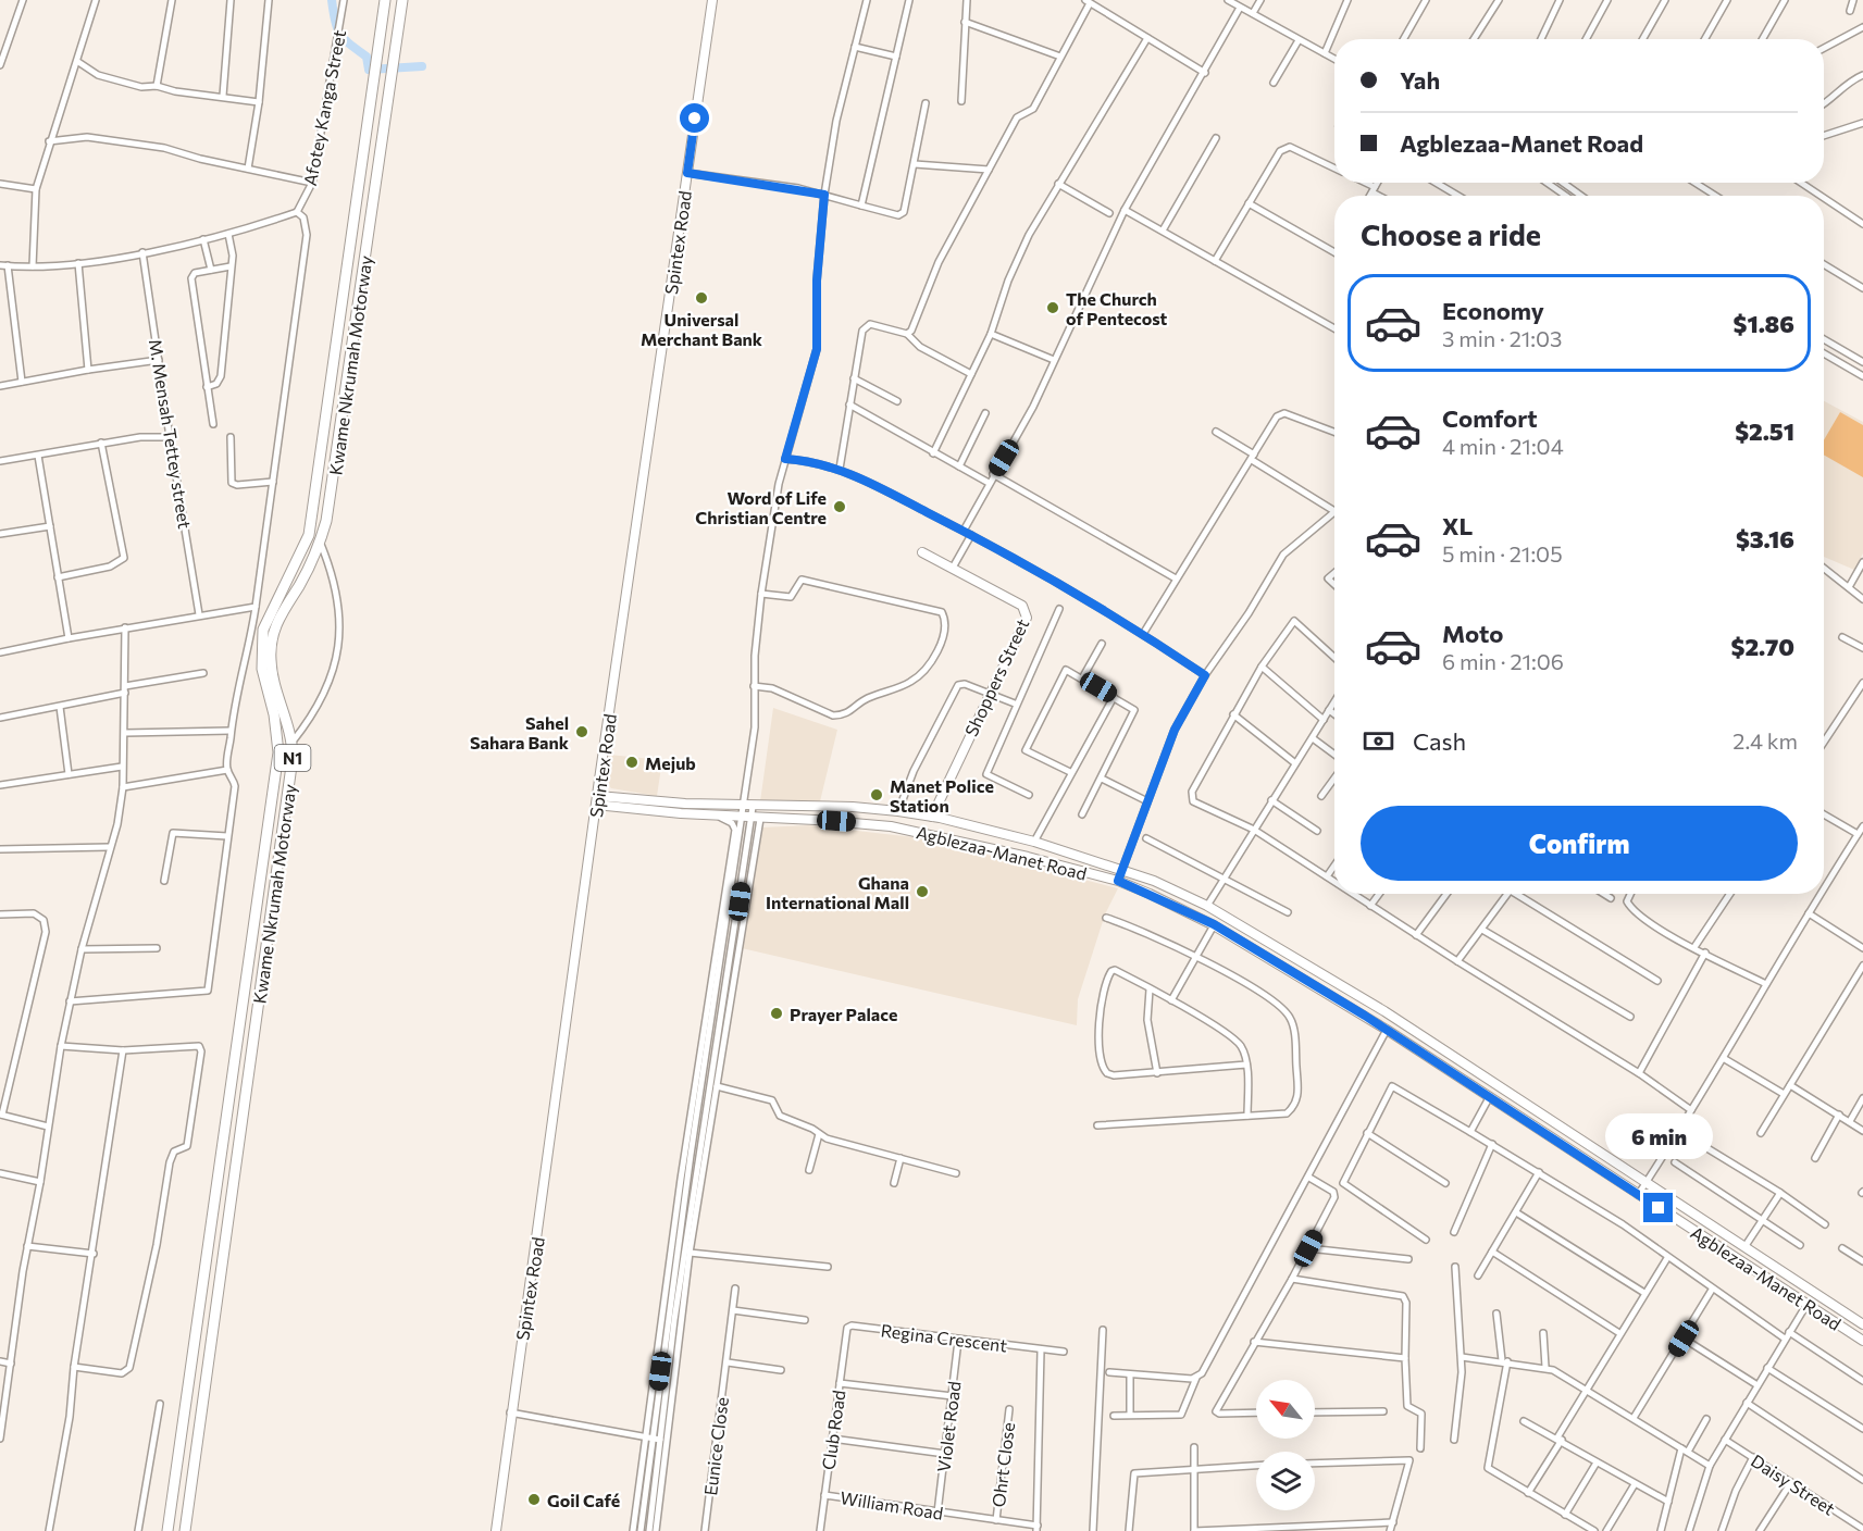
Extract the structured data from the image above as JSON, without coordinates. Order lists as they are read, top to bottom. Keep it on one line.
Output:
{"streets":{"highway":["Kwame Nkrumah Motorway","N1"],"main road":["Spintex Road","Shoppers Street","Agblezaa-Manet Road"],"street":["Afotey Kanga Street","M. Mensah Tettey street","Regina Crescent","Violet Road","Club Road","Eunice Close","Ohrt Close","Daisy Street","William Road"]},"crossings":[["Spintex Road","Agblezaa-Manet Road"],["Shoppers Street","Agblezaa-Manet Road"],["Regina Crescent","Violet Road"],["Regina Crescent","Club Road"],["Violet Road","William Road"],["Club Road","William Road"],["Ohrt Close","William Road"]],"places":["Universal Merchant Bank","The Church of Pentecost","Word of Life Christian Centre","Sahel Sahara Bank","Mejub","Manet Police Station","Ghana International Mall","Prayer Palace","Goil Café"],"north":"top left","page":{"banner":["Yah","Agblezaa-Manet Road"],"heading":"Choose a ride","list":[{"name":"Economy","note":"3 min · 21:03","value":"$1.86"},{"name":"Comfort","note":"4 min · 21:04","value":"$2.51"},{"name":"XL","note":"5 min · 21:05","value":"$3.16"},{"name":"Moto","note":"6 min · 21:06","value":"$2.70"}],"pay":["Cash","2.4 km"],"buttons":"Confirm","bubble":"6 min"}}
